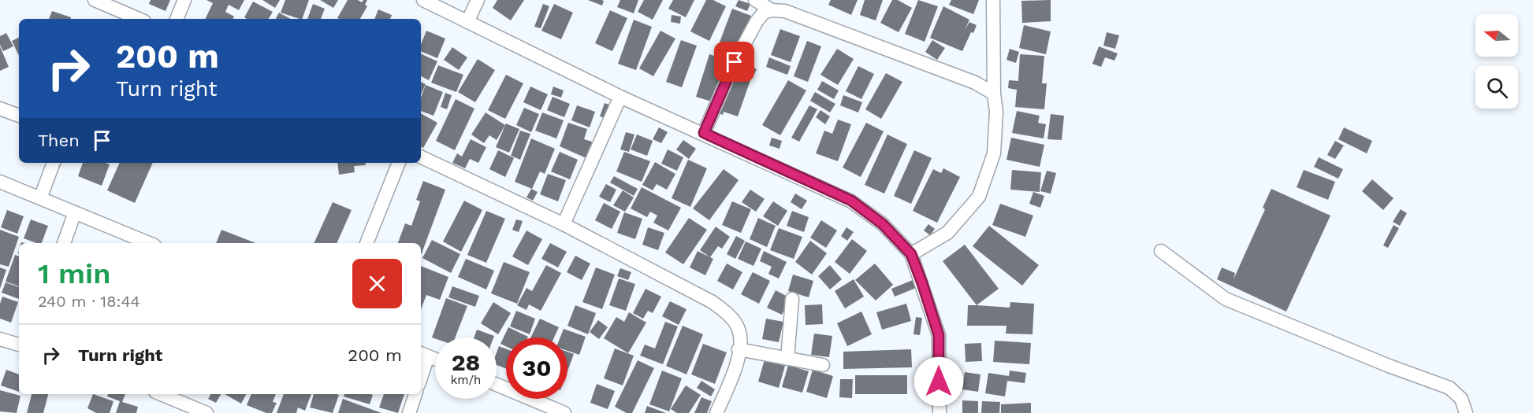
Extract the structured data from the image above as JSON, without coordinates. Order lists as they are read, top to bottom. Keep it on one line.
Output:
{"north":"left","page":{"turn":["200 m","Turn right"],"then":"Then","heading":["1 min","240 m · 18:44"],"list":[{"name":"Turn right","value":"200 m"}],"speed":"28 km/h","limit":"30"}}
